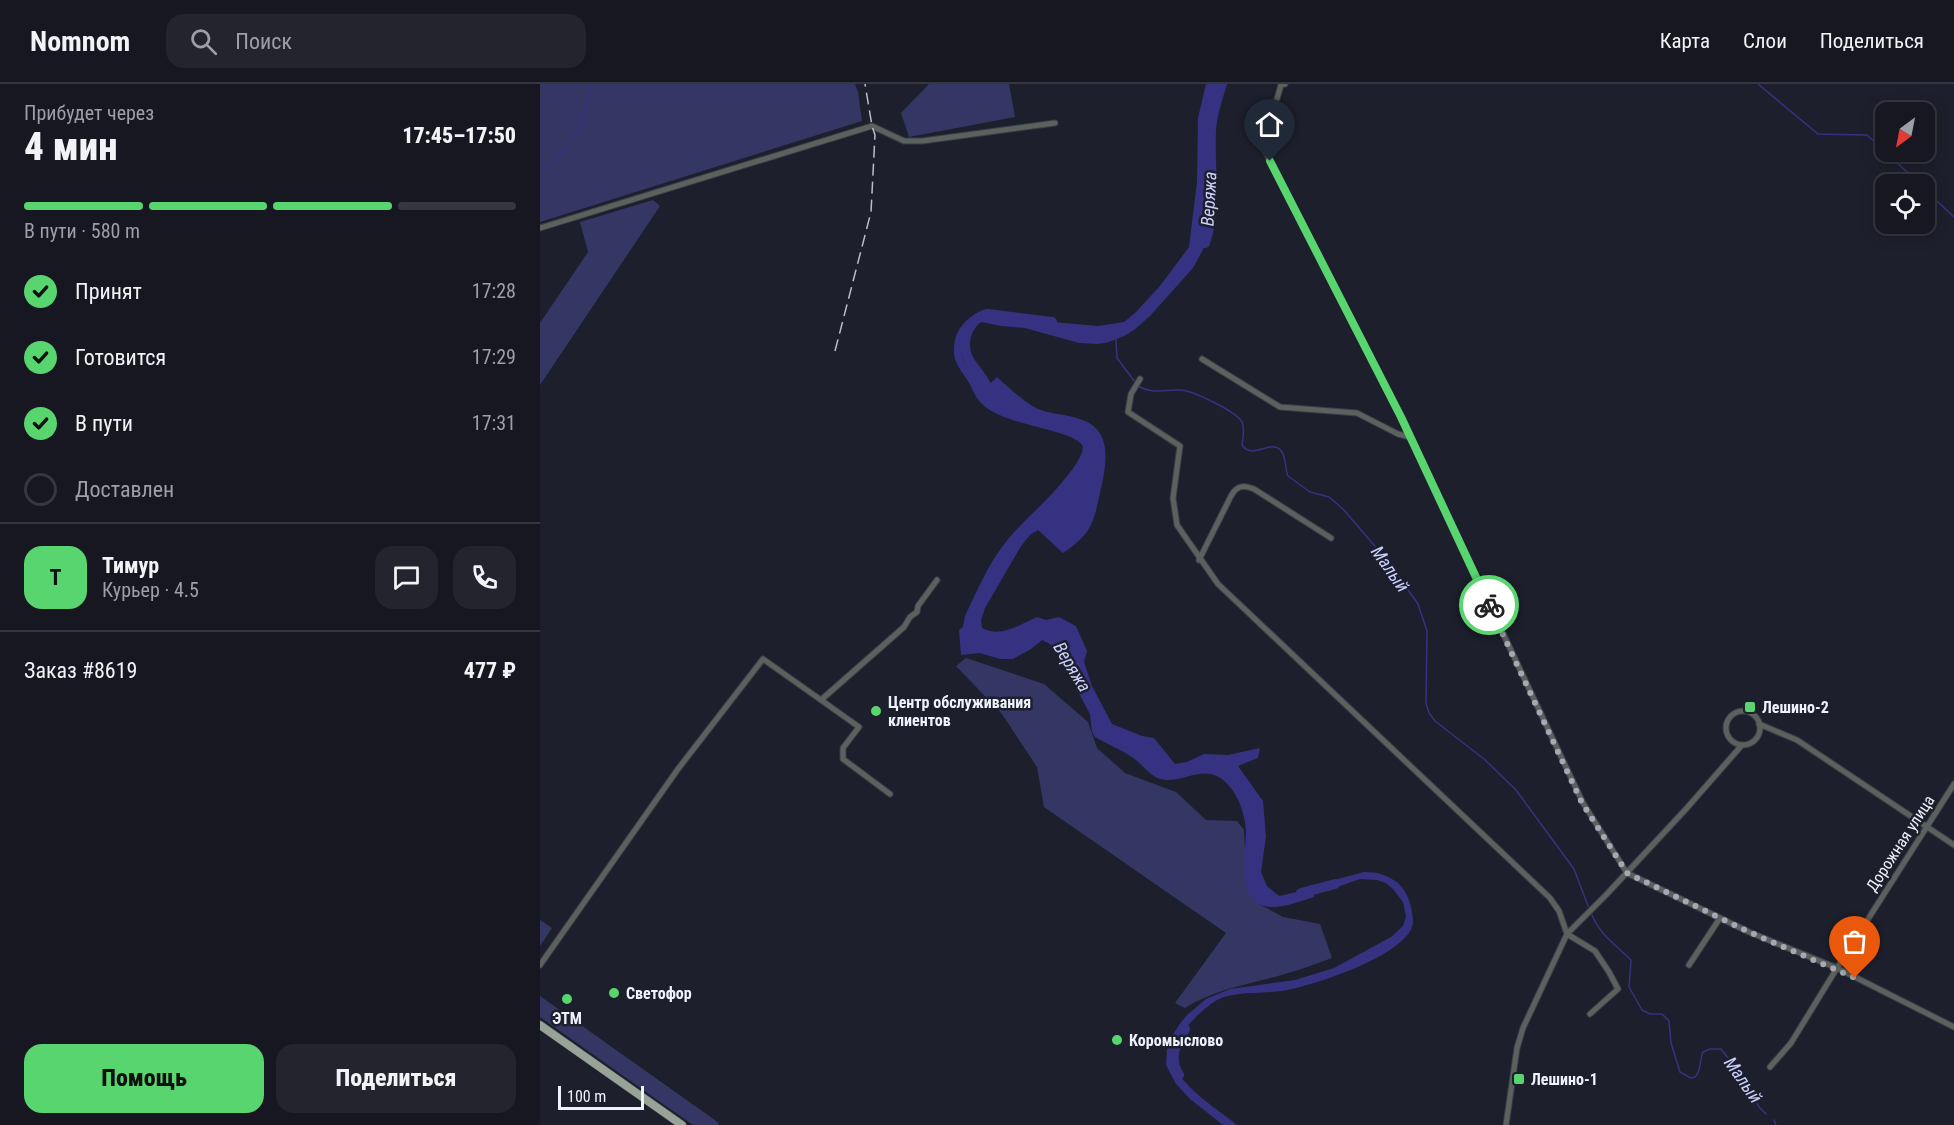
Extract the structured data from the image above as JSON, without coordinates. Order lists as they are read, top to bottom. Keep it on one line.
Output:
{"streets":{"street":["Дорожная улица"]},"water":["Веряжа","Малый"],"places":{"transit":["Лешино-2","Лешино-1"],"other":["Центр обслуживания клиентов","Светофор","ЭТМ","Коромыслово"]},"scale_bar":"100 m","north":"bottom left","page":{"header":"Nomnom","search":"Поиск","nav":["Карта","Слои","Поделиться"],"heading":["4 мин","Прибудет через","17:45–17:50"],"panel":["Тимур","Курьер · 4.5","Заказ #8619","477 ₽"],"bar":"В пути · 580 m","list":[["Принят","17:28"],["Готовится","17:29"],["В пути","17:31"],"Доставлен"],"round":"Т","buttons":["Помощь","Поделиться"],"scale":"100 m"}}
